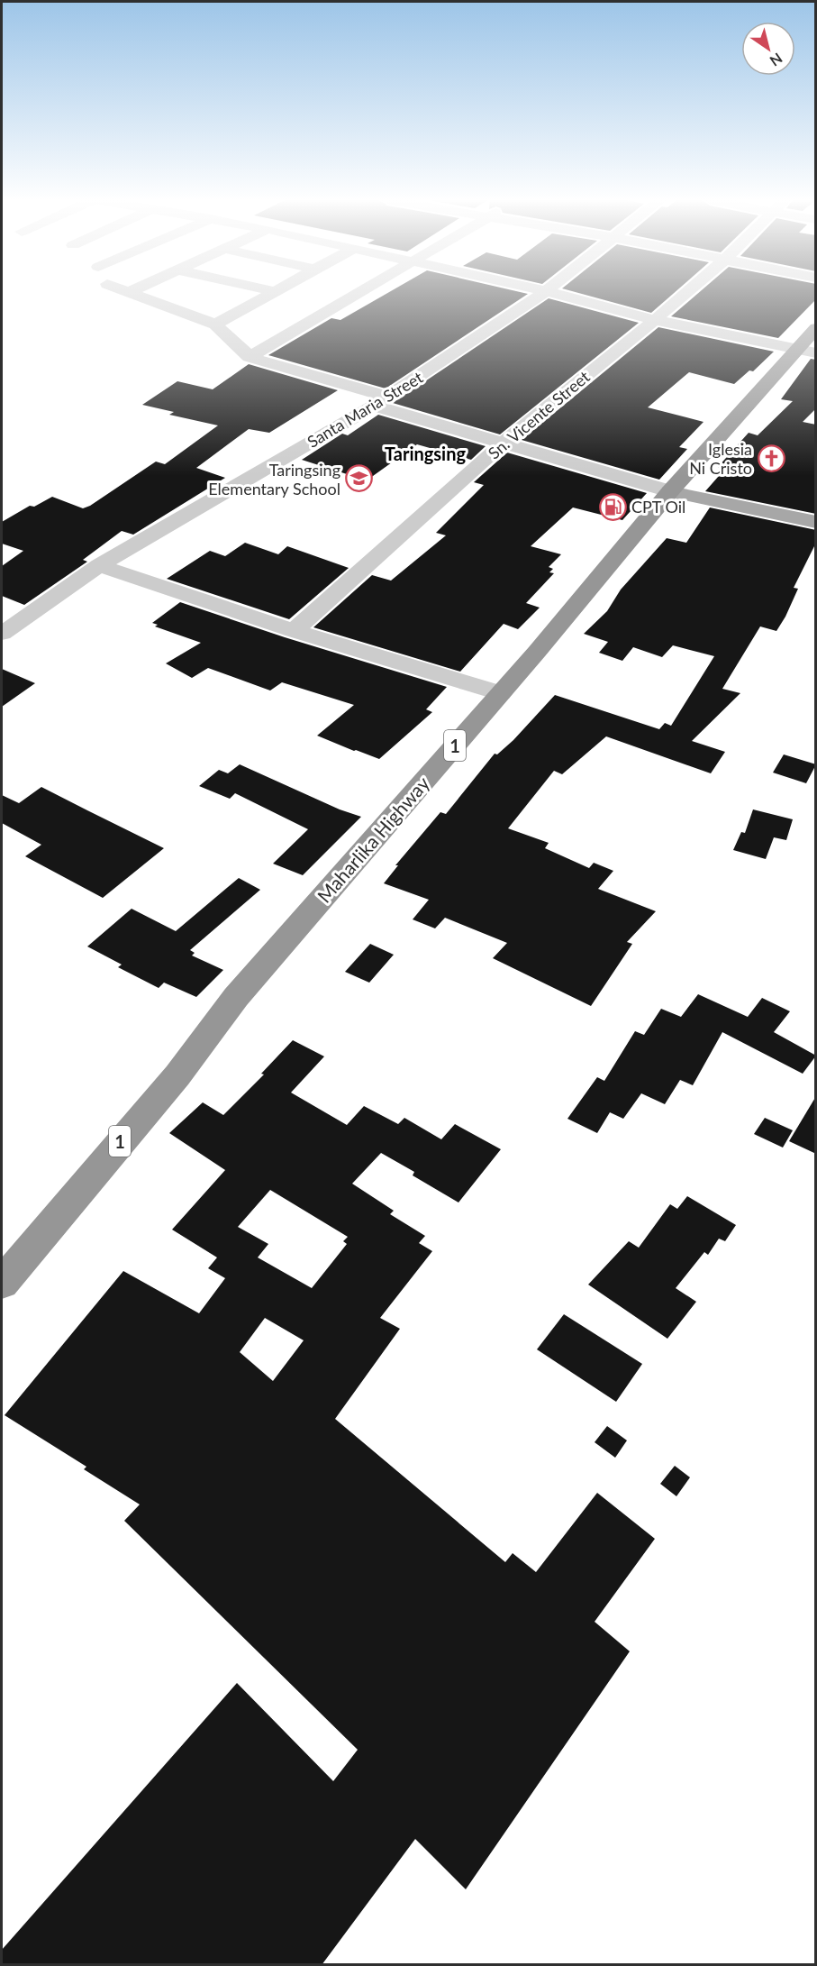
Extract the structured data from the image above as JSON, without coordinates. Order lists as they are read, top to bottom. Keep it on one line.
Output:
{"streets":{"highway":["1","Maharlika Highway"],"street":["Santa Maria Street","Sn. Vicente Street"]},"districts":["Taringsing"],"places":{"church":["Iglesia Ni Cristo"],"school or university":["Taringsing Elementary School"],"fuel station":["CPT Oil"]},"north":"bottom right"}
